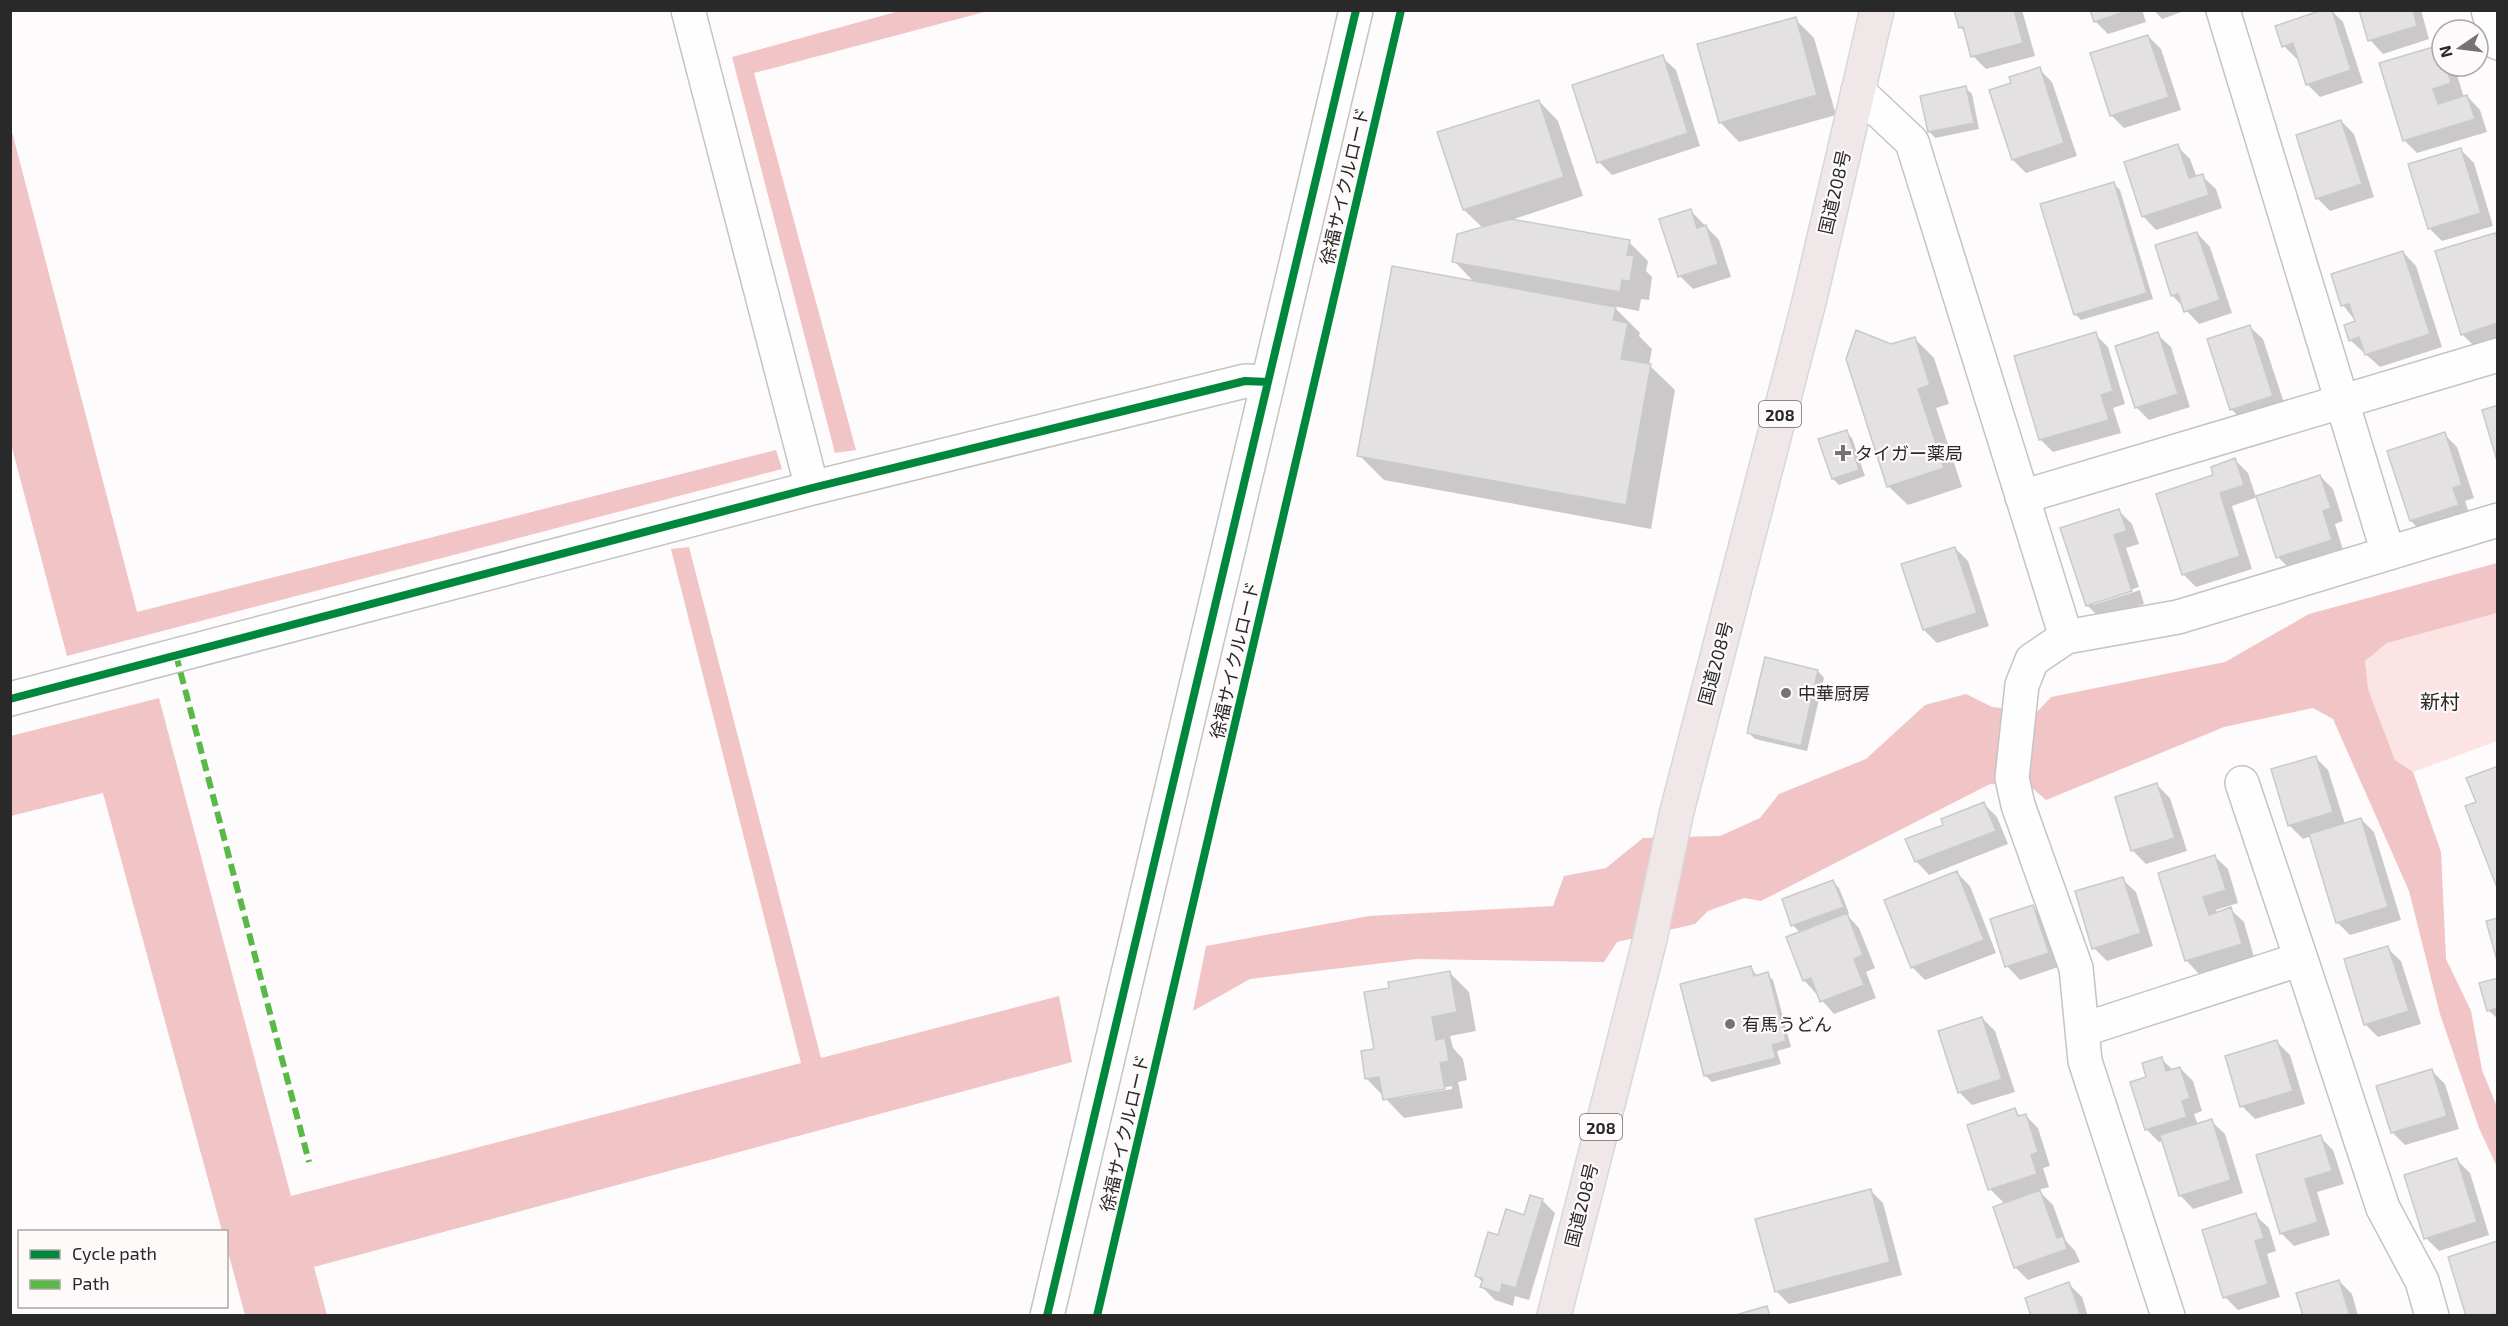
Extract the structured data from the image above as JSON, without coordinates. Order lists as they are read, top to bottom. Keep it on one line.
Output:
{"streets":{"highway":["国道208号","208"],"cycle path":["徐福サイクルロード"]},"districts":["新村"],"places":{"health":["タイガー薬局"],"other":["中華厨房","有馬うどん"]},"legend":["Cycle path","Path"],"north":"left"}
